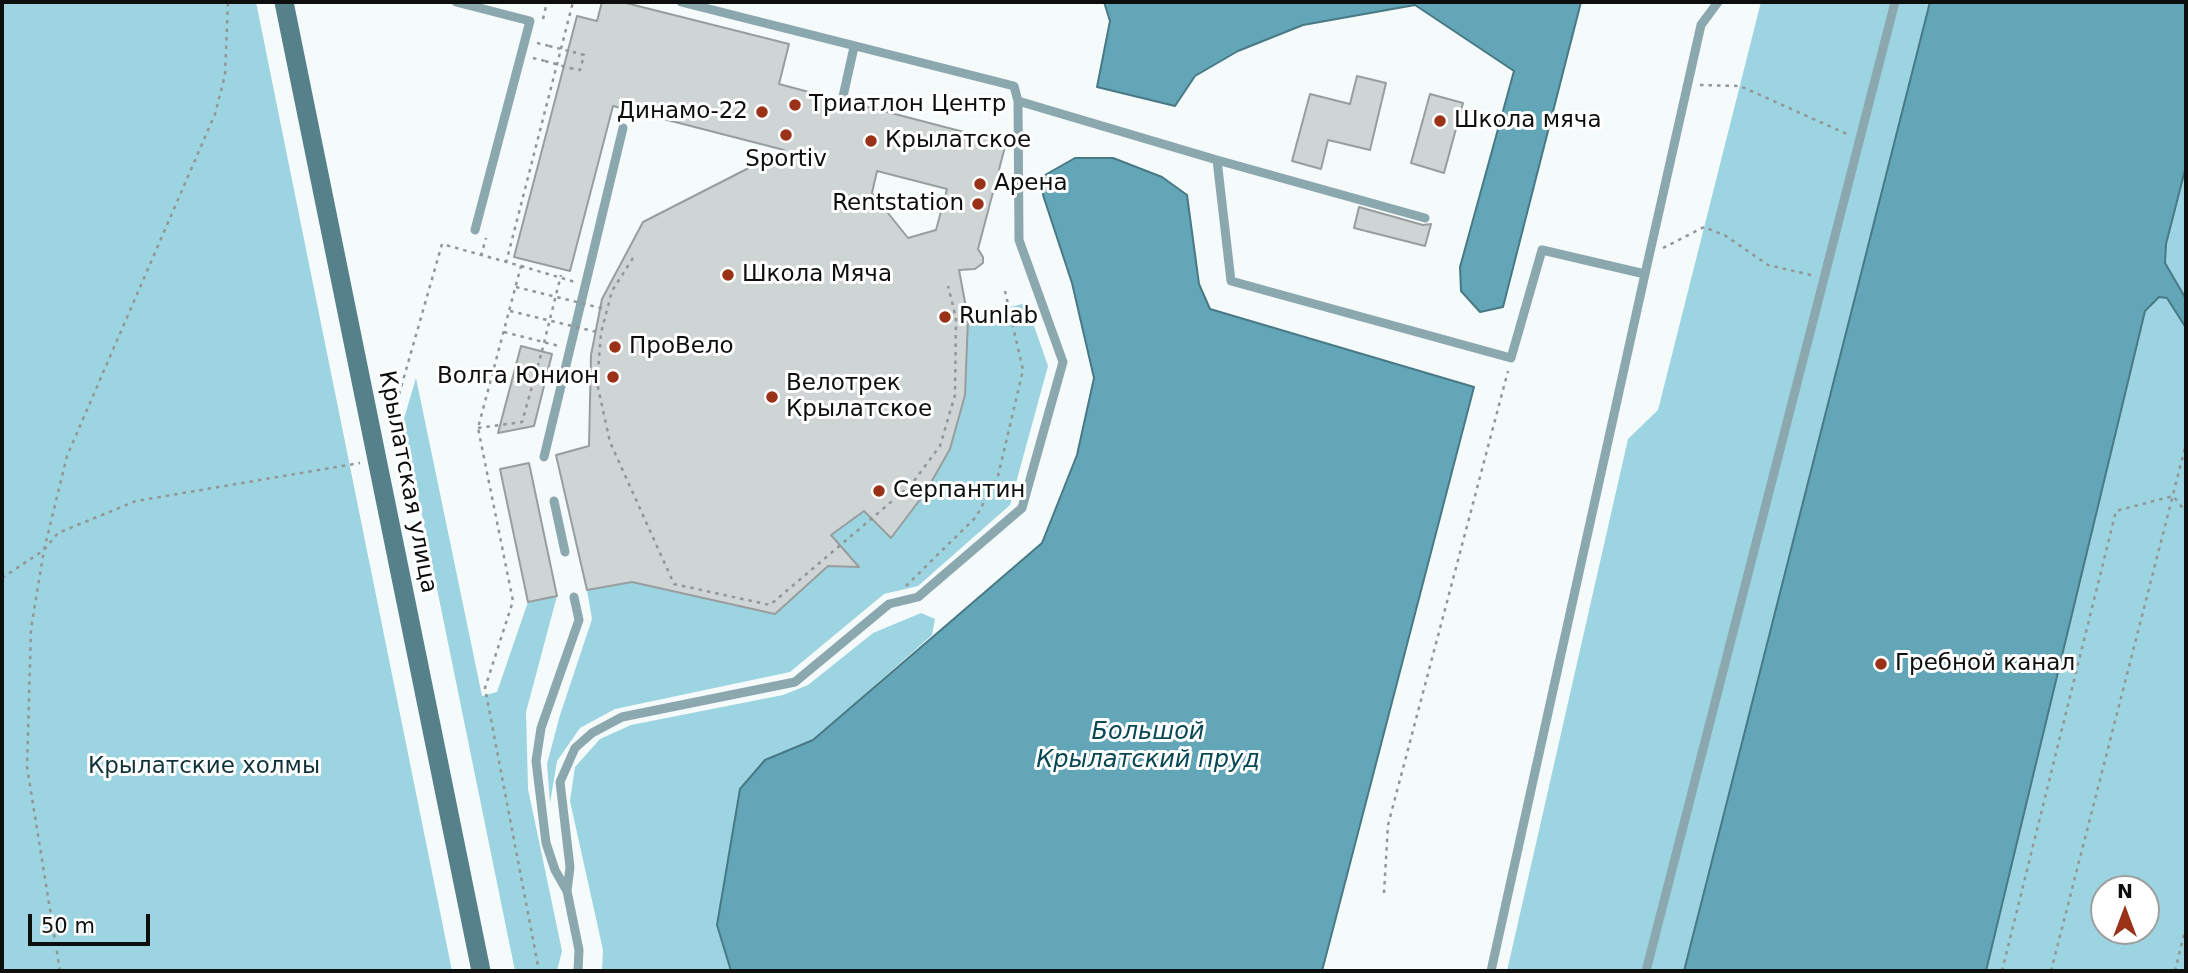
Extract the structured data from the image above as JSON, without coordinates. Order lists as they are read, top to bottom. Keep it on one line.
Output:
{"streets":{"main road":["Крылатская улица"]},"water":["Большой Крылатский пруд"],"parks":["Крылатские холмы"],"places":["Триатлон Центр","Динамо-22","Школа мяча","Sportiv","Крылатское","Арена","Rentstation","Школа Мяча","Runlab","ПроВело","Волга Юнион","Велотрек Крылатское","Серпантин","Гребной канал"],"scale_bar":"50 m","north":"top"}
